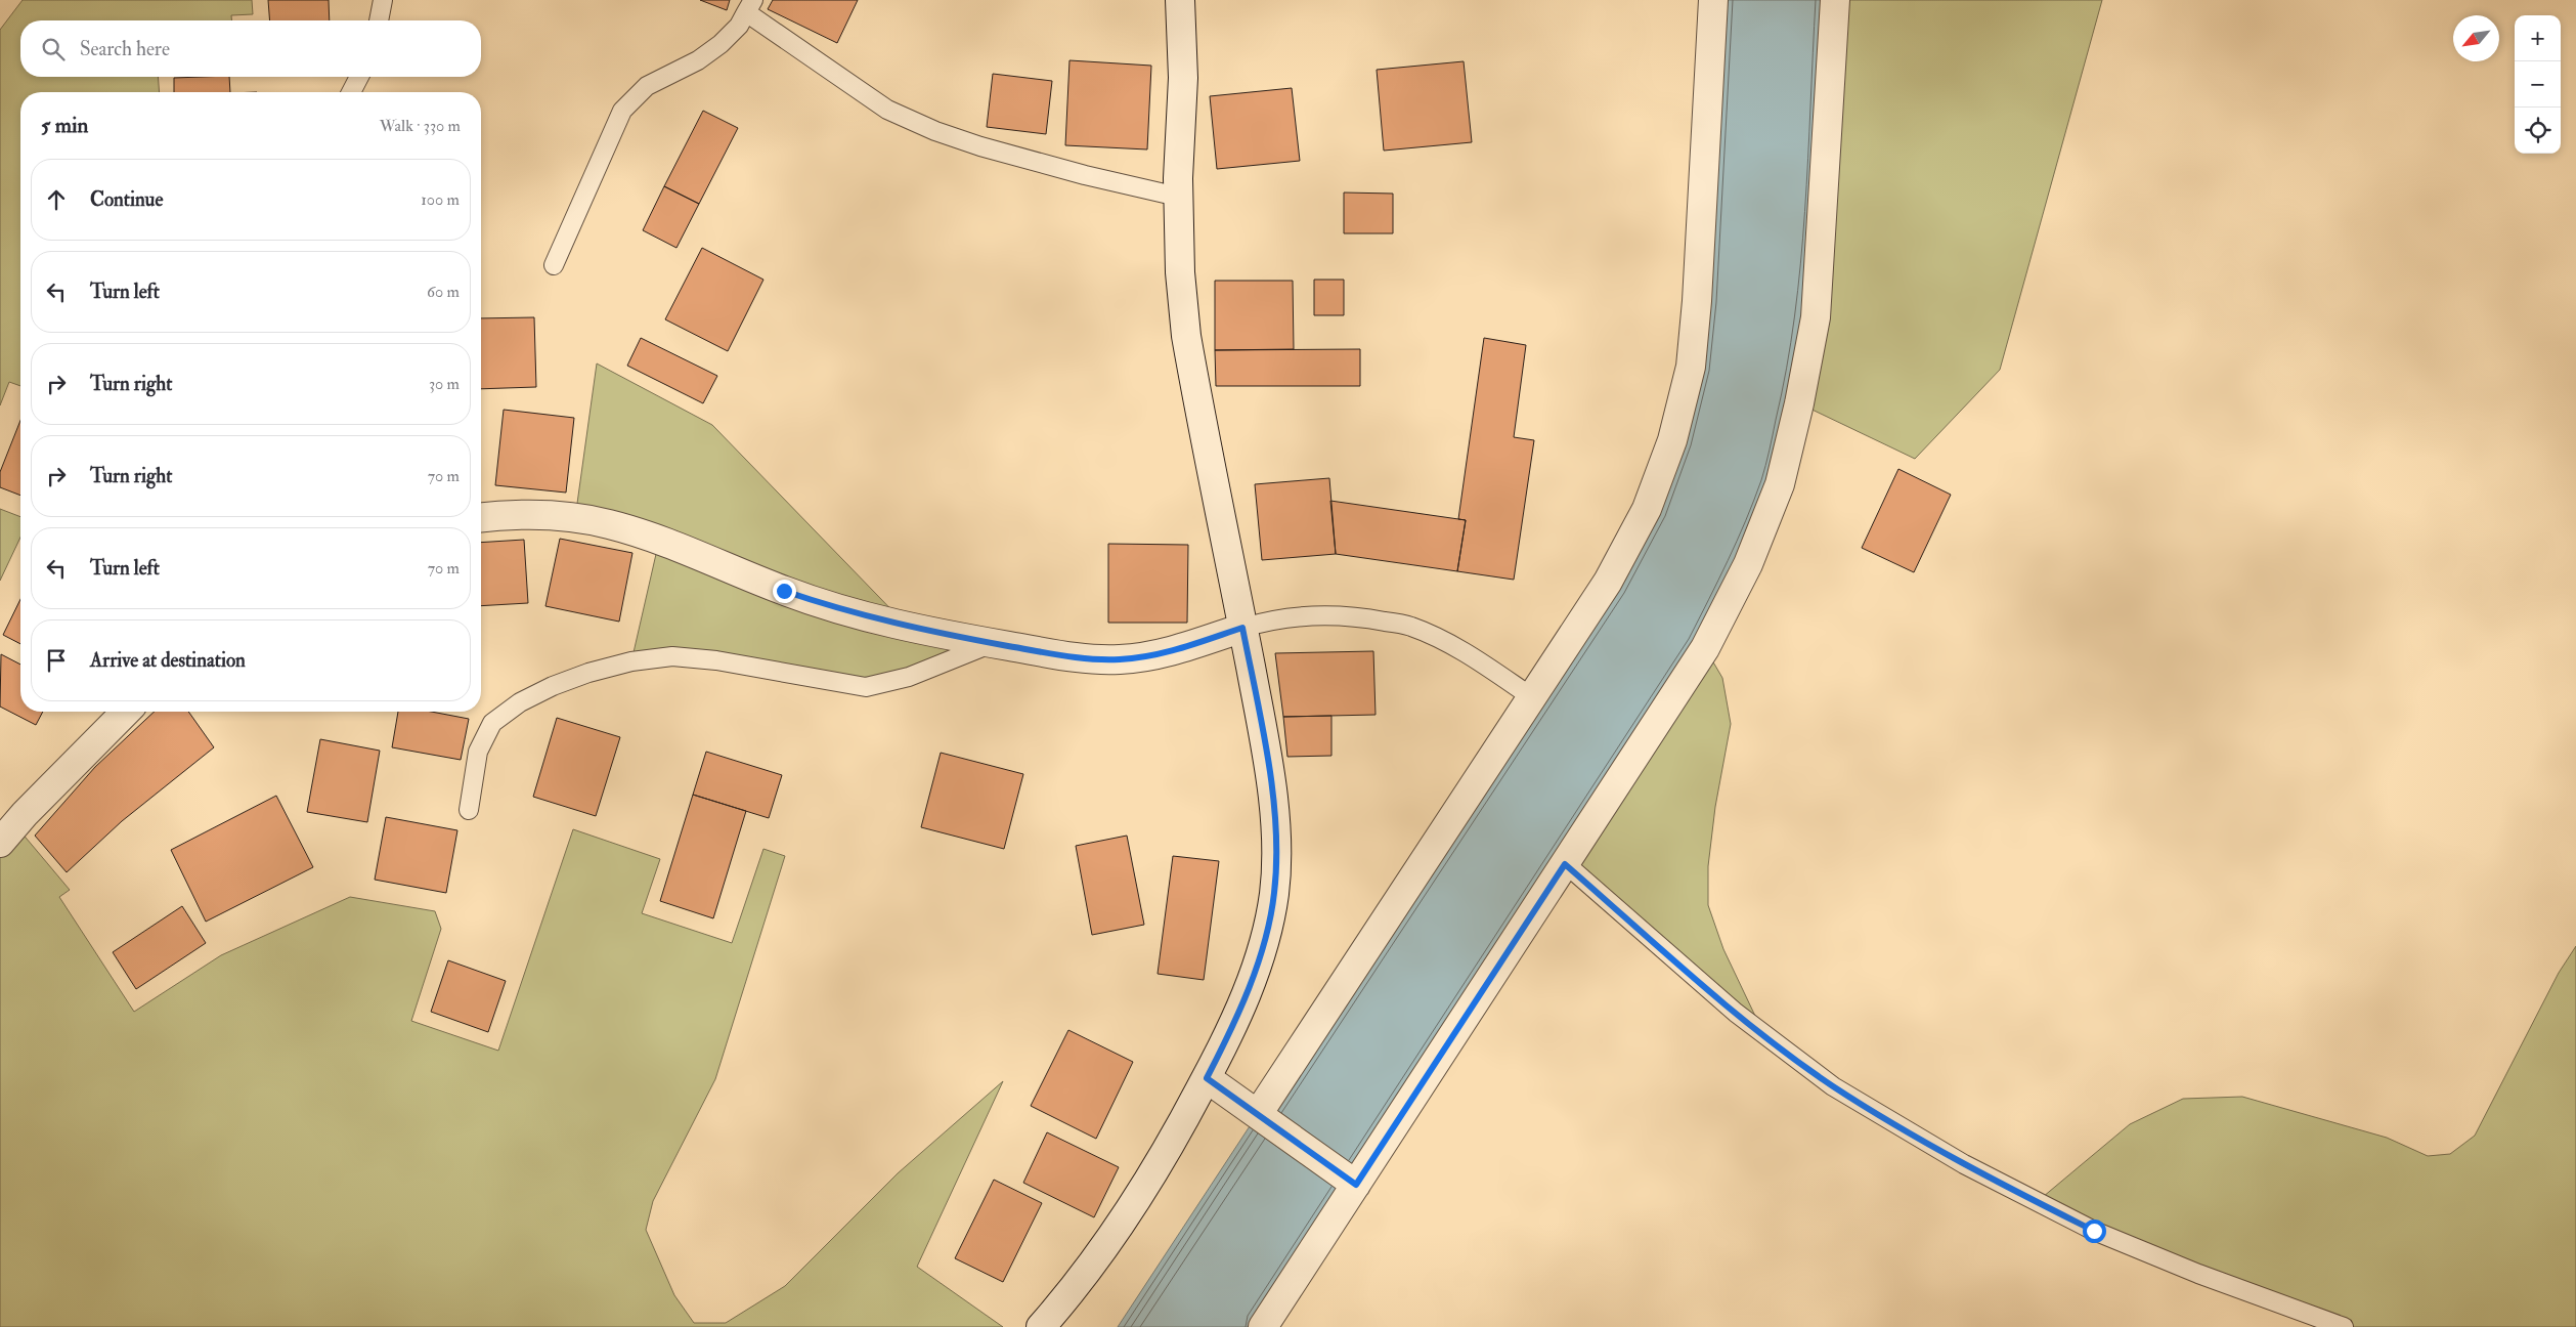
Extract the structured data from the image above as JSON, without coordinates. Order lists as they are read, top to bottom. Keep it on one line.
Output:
{"north":"bottom left","page":{"map_buttons":["+","−"],"search":"Search here","heading":["5 min","Walk · 330 m"],"list":[["Continue","100 m"],["Turn left","60 m"],["Turn right","30 m"],["Turn right","70 m"],["Turn left","70 m"],"Arrive at destination"]}}
